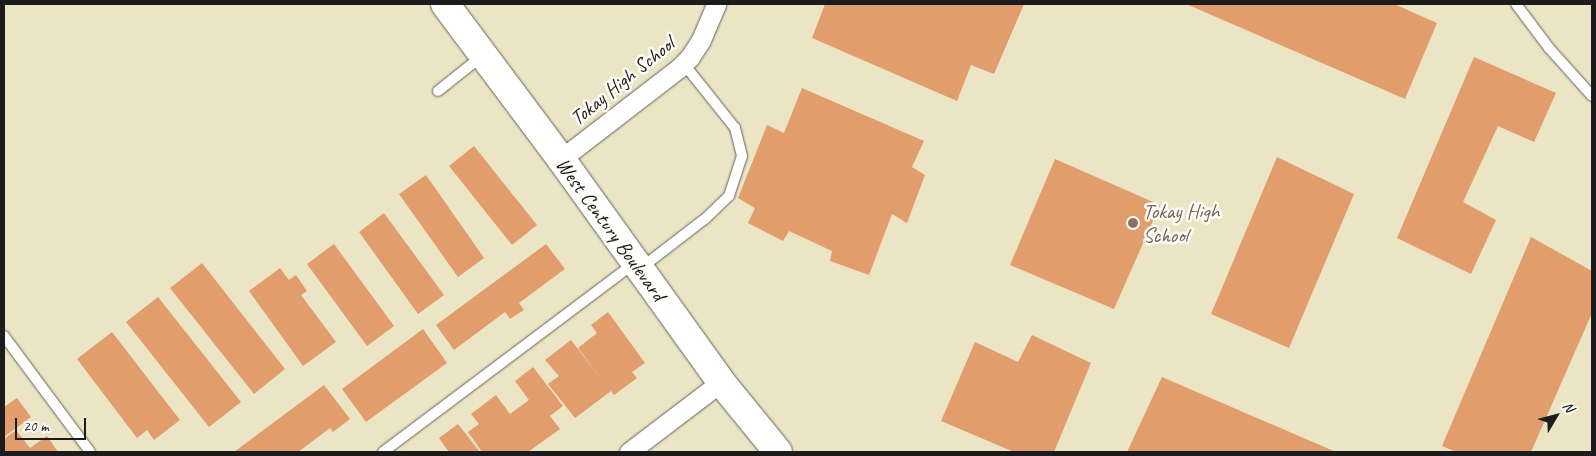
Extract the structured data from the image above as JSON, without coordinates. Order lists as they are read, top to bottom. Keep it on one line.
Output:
{"streets":{"street":["Tokay High School","West Century Boulevard"]},"crossings":[["Tokay High School","West Century Boulevard"]],"places":["Tokay High School"],"scale_bar":"20 m","north":"top right"}
